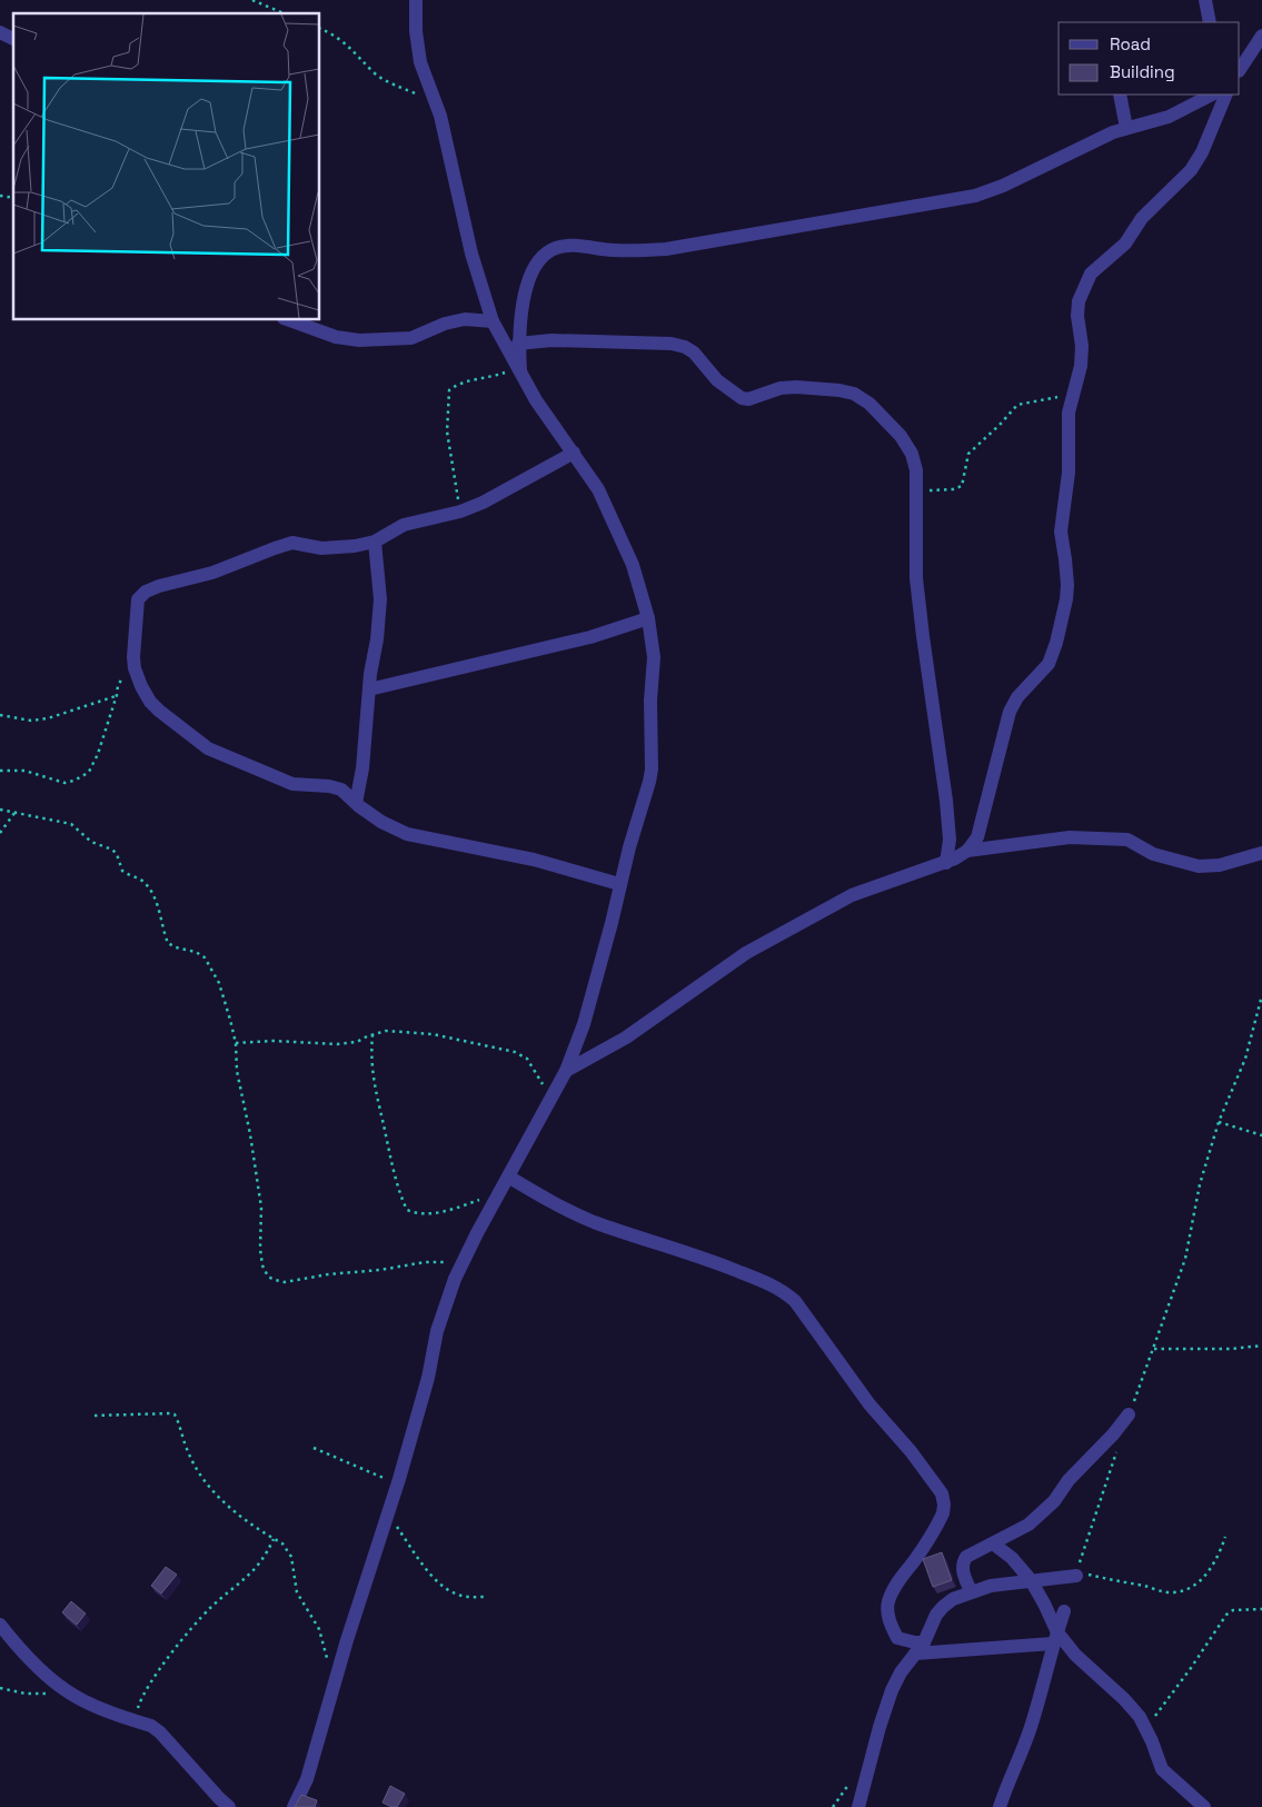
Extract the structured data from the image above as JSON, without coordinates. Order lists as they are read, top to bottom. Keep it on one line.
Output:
{"legend":["Road","Building"]}
